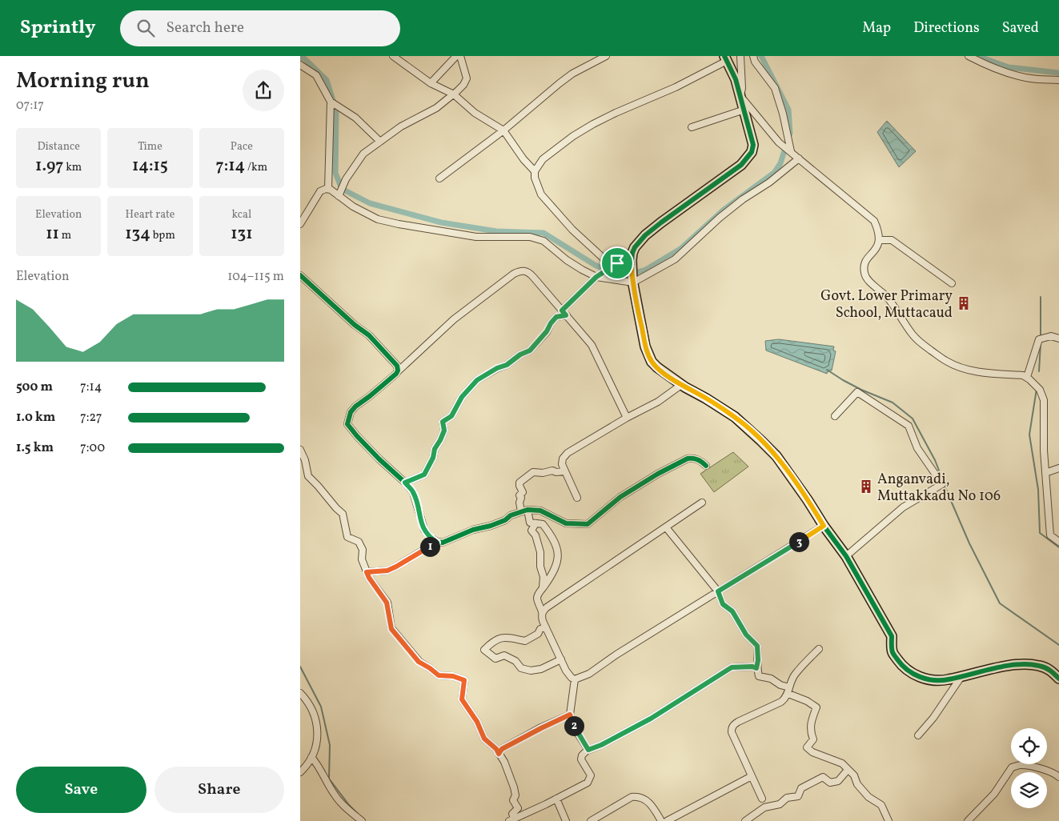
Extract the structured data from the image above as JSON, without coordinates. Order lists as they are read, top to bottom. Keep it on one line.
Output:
{"places":{"building":["Govt. Lower Primary School, Muttacaud","Anganvadi, Muttakkadu No 106"]},"page":{"header":"Sprintly","search":"Search here","nav":["Map","Directions","Saved"],"heading":["Morning run","07:17"],"stats":[["Distance","1.97 km"],["Time","14:15"],["Pace","7:14 /km"],["Elevation","11 m"],["Heart rate","134 bpm"],["kcal","131"]],"chart":["Elevation","104–115 m"],"list":[{"name":"500 m","note":"7:14"},{"name":"1.0 km","note":"7:27"},{"name":"1.5 km","note":"7:00"}],"pins":["3","1","2"],"buttons":["Save","Share"]}}
